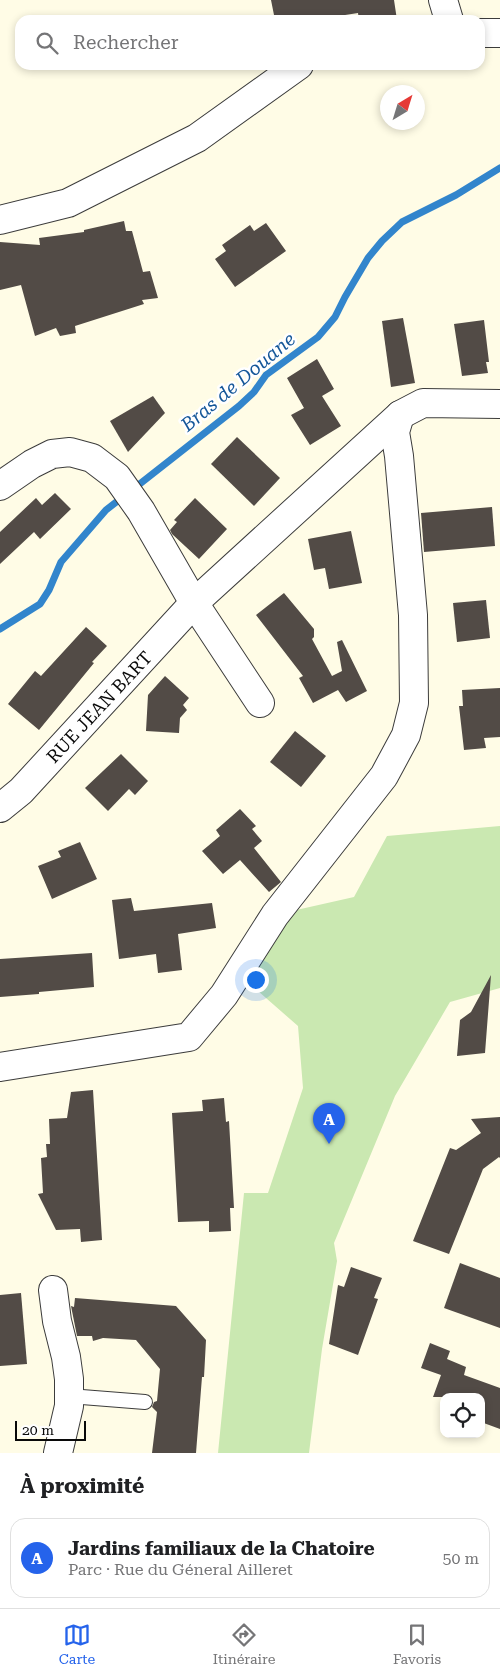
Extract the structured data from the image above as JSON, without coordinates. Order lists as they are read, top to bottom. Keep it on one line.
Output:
{"streets":{"street":["RUE JEAN BART"]},"water":["Bras de Douane"],"scale_bar":"20 m","north":"top right","page":{"search":"Rechercher","pins":"A","scale":"20 m","heading":"À proximité","list":[{"mark":"A","name":"Jardins familiaux de la Chatoire","note":"Parc · Rue du Géneral Ailleret","value":"50 m"}],"nav":["Carte","Itinéraire","Favoris"]}}
